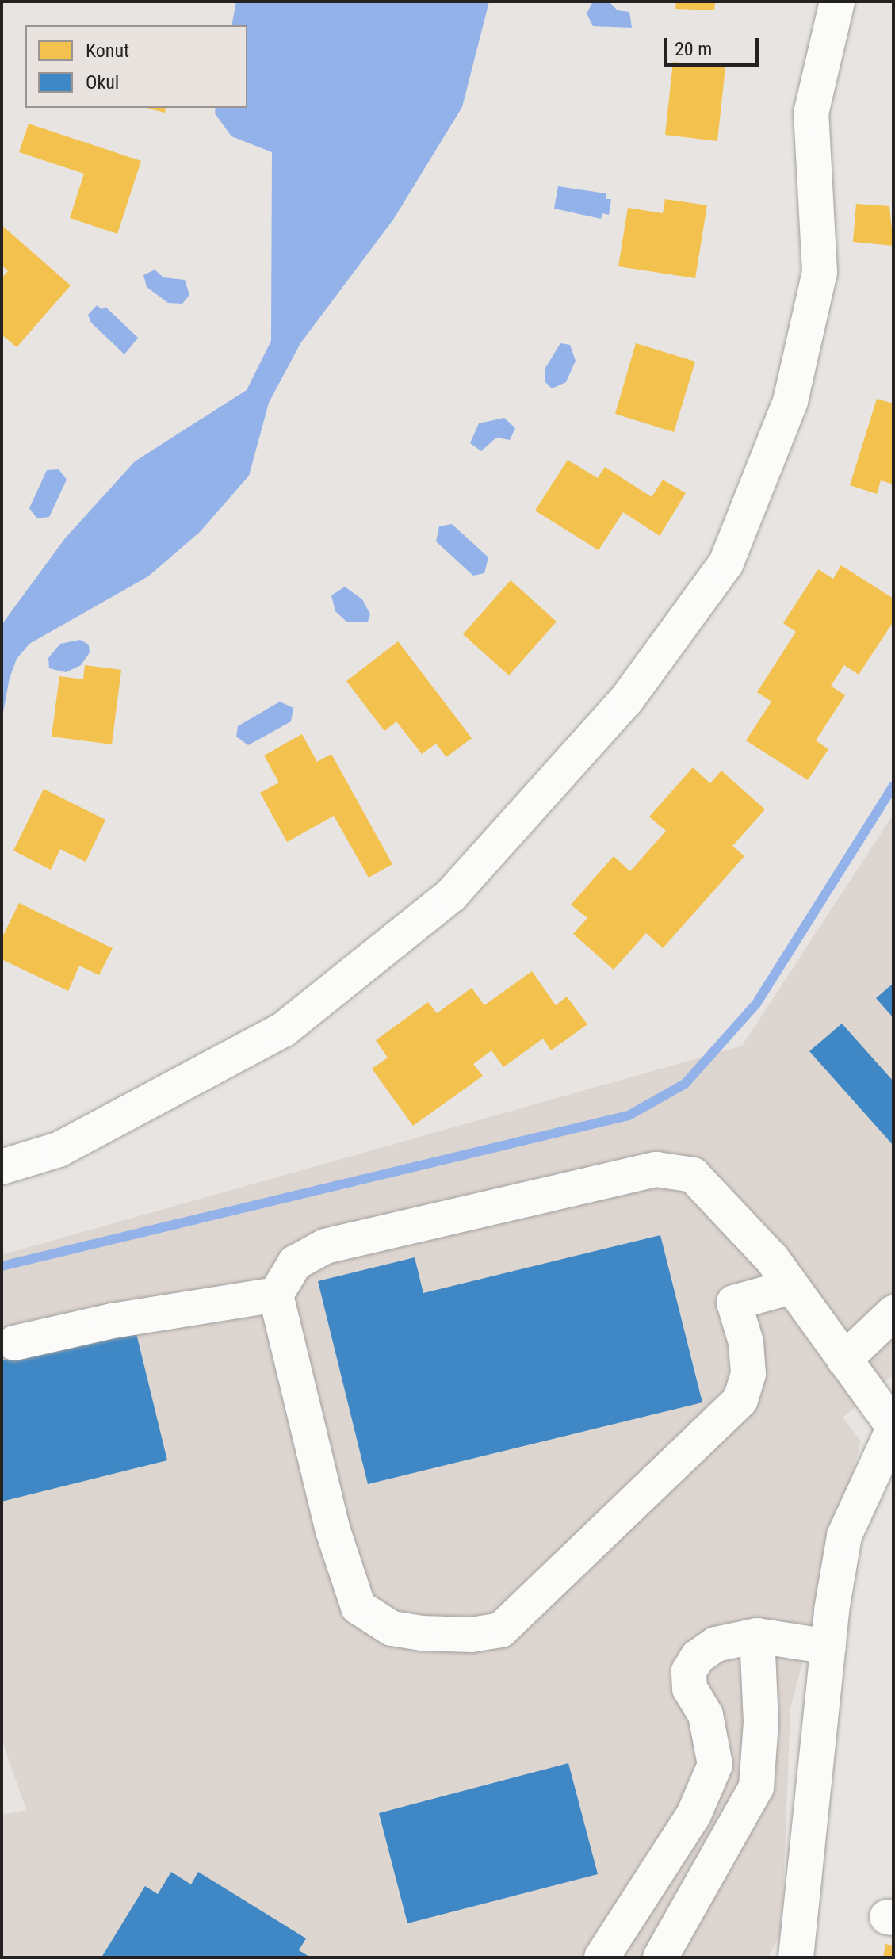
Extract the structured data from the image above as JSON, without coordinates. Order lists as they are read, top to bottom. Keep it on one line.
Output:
{"legend":["Konut","Okul"],"scale_bar":"20 m"}
